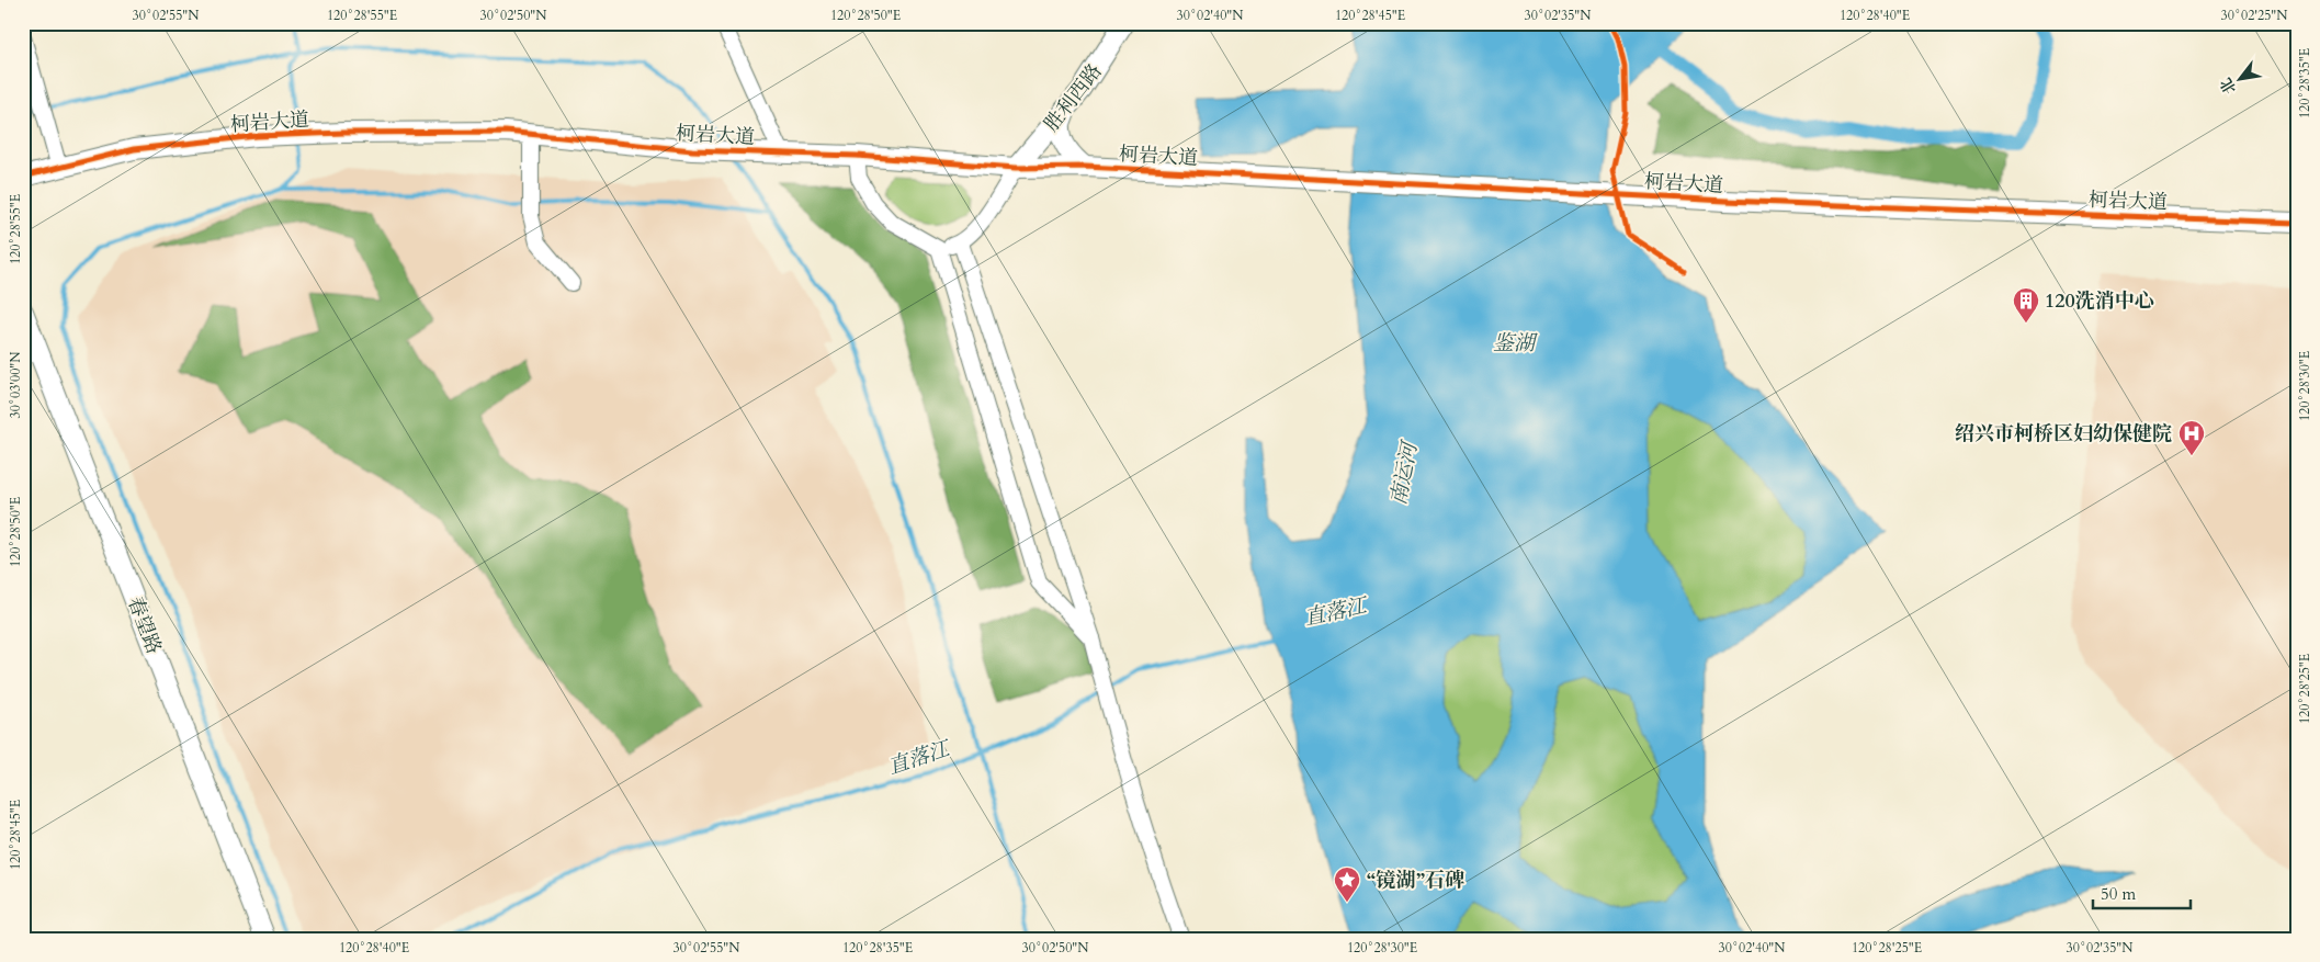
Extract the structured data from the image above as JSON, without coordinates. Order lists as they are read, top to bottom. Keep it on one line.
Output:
{"streets":{"street":["胜利西路","柯岩大道","春望路"]},"crossings":[["胜利西路","柯岩大道"]],"water":["鉴湖","南运河","直落江"],"places":{"building":["120洗消中心"],"hospital":["绍兴市柯桥区妇幼保健院"],"place":["“镜湖”石碑"]},"scale_bar":"50 m","north":"bottom left","coordinates":["30°02'55\"N","120°28'55\"E","30°02'50\"N","120°28'50\"E","30°02'40\"N","120°28'45\"E","30°02'35\"N","120°28'40\"E","30°02'25\"N","120°28'35\"E","30°03'00\"N","120°28'30\"E","120°28'25\"E"]}
